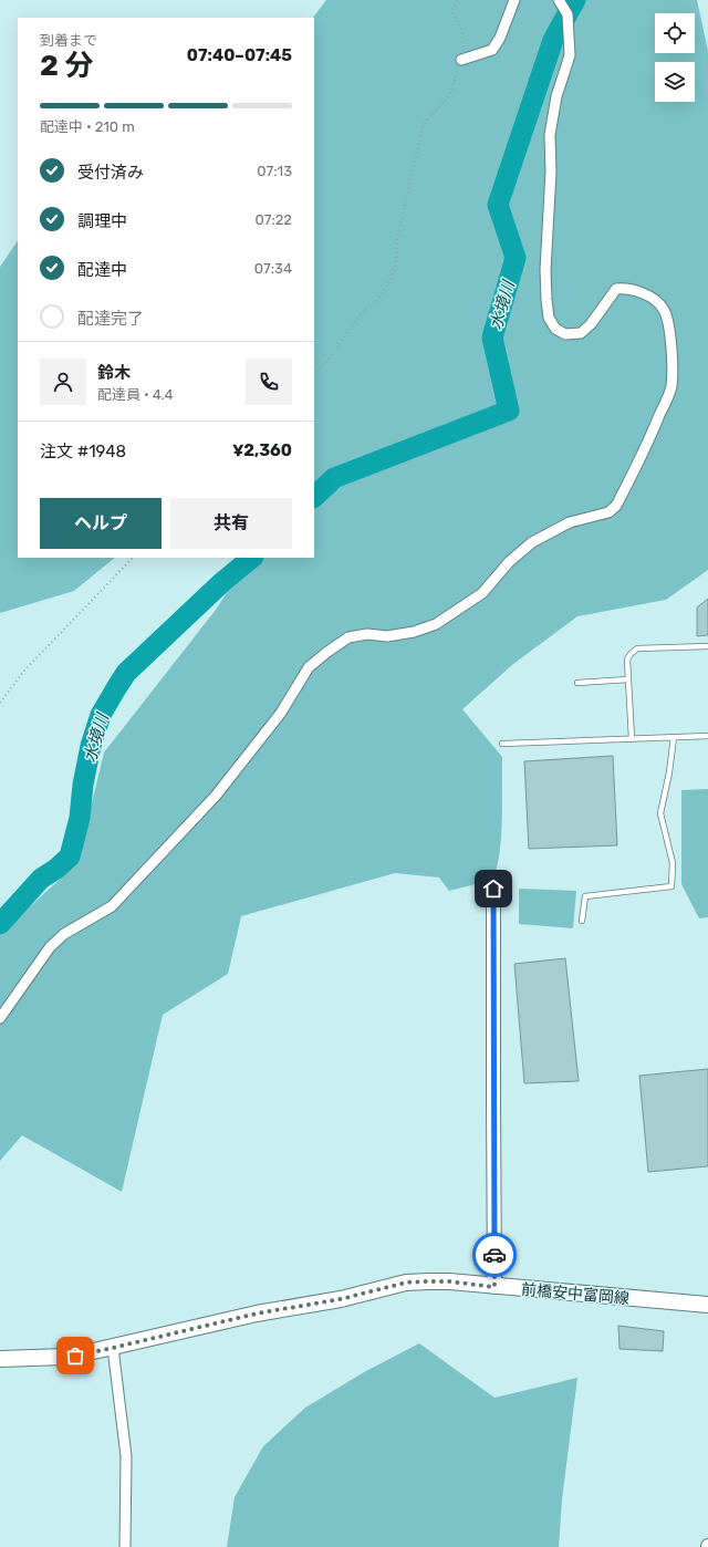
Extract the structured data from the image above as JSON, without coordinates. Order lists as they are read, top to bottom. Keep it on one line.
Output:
{"streets":{"main road":["前橋安中富岡線"]},"water":["水境川"],"page":{"heading":["2 分","到着まで","07:40–07:45"],"panel":["鈴木","配達員 · 4.4","注文 #1948","¥2,360"],"bar":"配達中 · 210 m","list":[["受付済み","07:13"],["調理中","07:22"],["配達中","07:34"],"配達完了"],"buttons":["ヘルプ","共有"]}}
